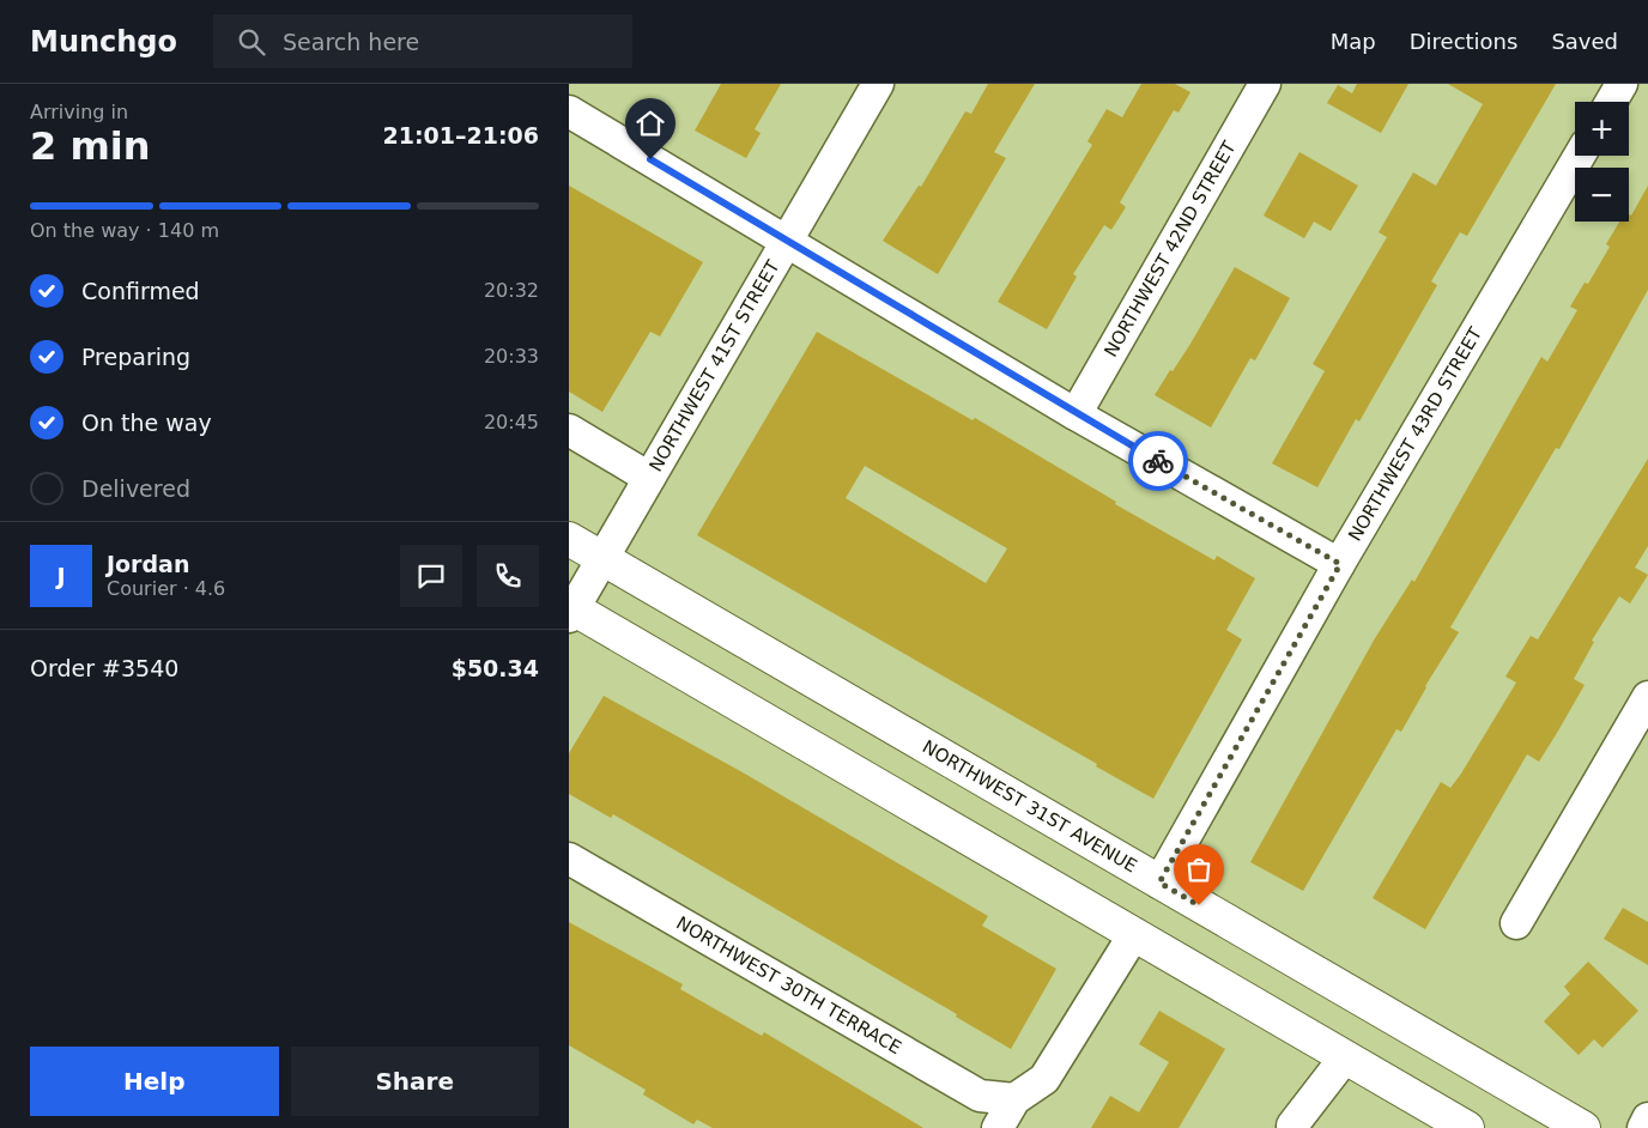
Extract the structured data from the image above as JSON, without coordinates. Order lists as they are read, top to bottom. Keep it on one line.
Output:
{"streets":{"main road":["NORTHWEST 31ST AVENUE"],"street":["NORTHWEST 42ND STREET","NORTHWEST 41ST STREET","NORTHWEST 43RD STREET","NORTHWEST 30TH TERRACE"]},"crossings":[["NORTHWEST 41ST STREET","NORTHWEST 31ST AVENUE"],["NORTHWEST 43RD STREET","NORTHWEST 31ST AVENUE"]],"page":{"header":"Munchgo","search":"Search here","nav":["Map","Directions","Saved"],"heading":["2 min","Arriving in","21:01–21:06"],"panel":["Jordan","Courier · 4.6","Order #3540","$50.34"],"map_buttons":["+","−"],"bar":"On the way · 140 m","list":[["Confirmed","20:32"],["Preparing","20:33"],["On the way","20:45"],"Delivered"],"round":"J","buttons":["Help","Share"]}}
